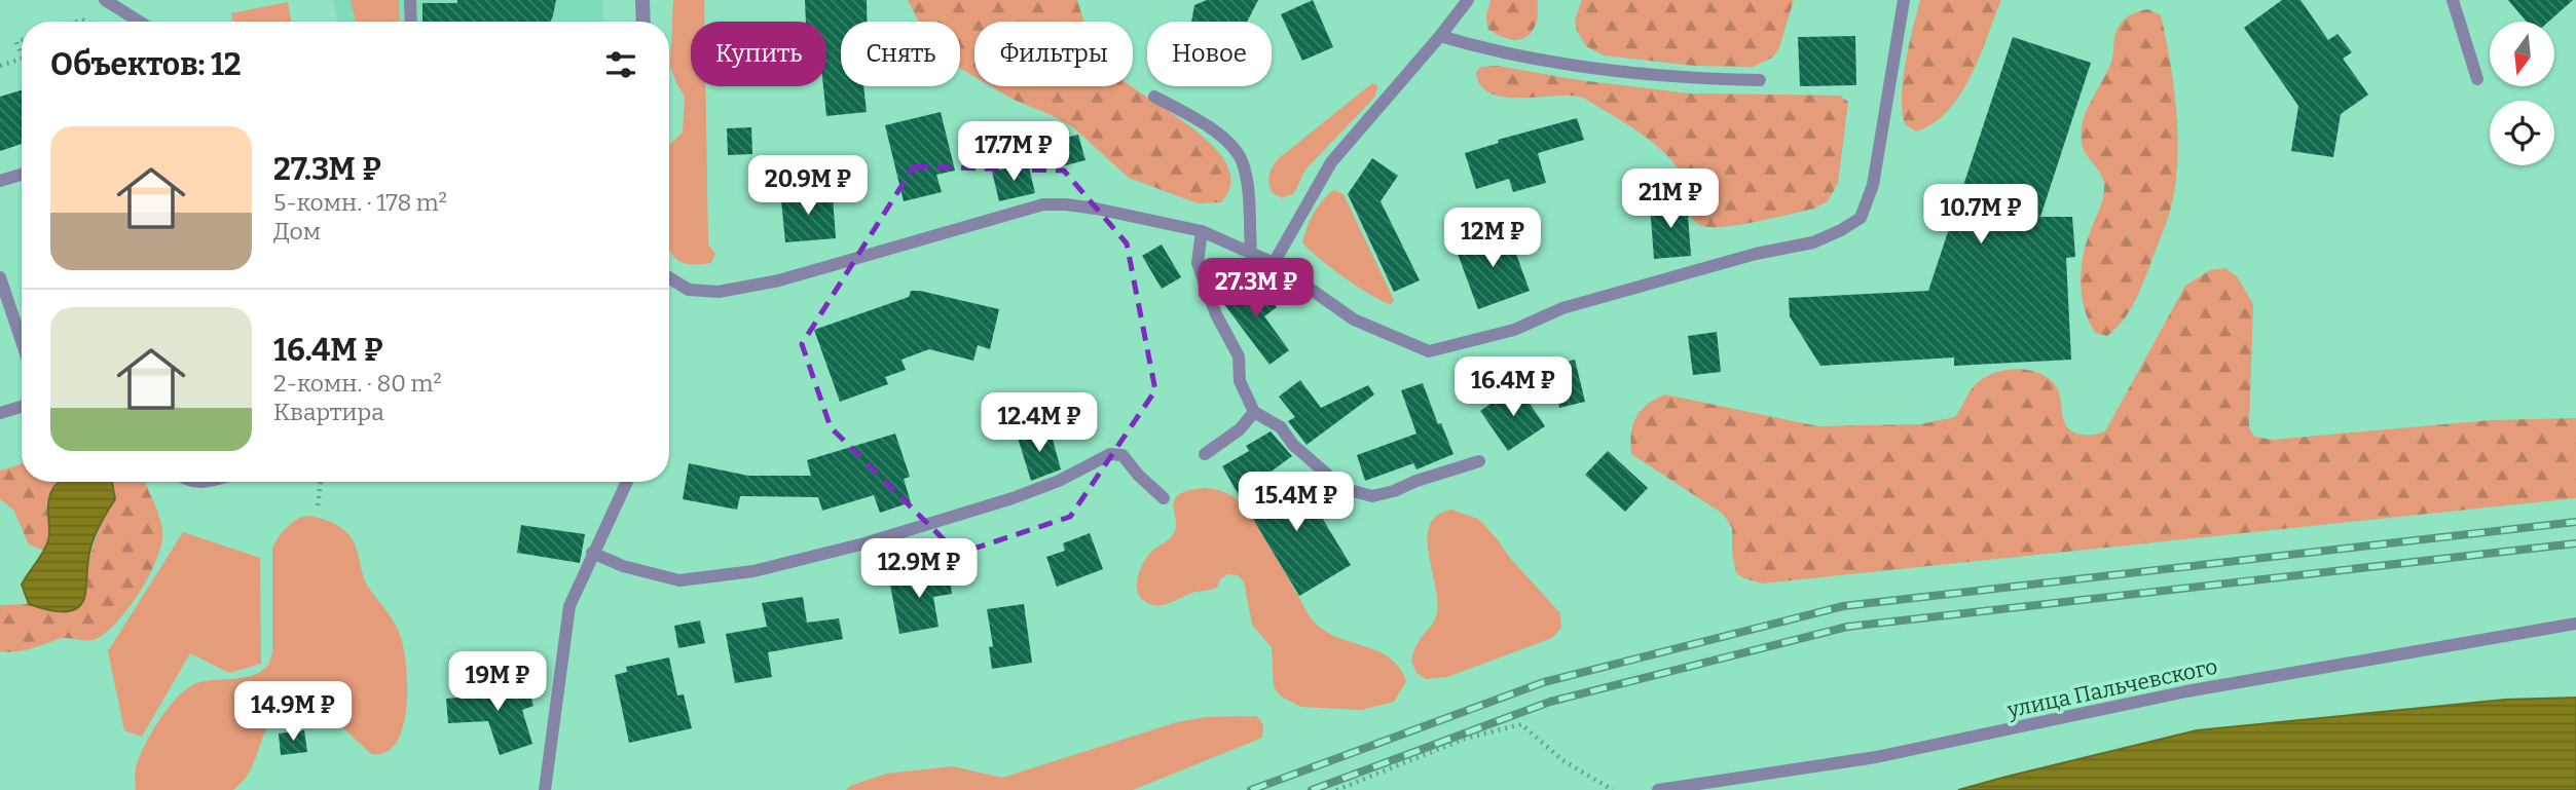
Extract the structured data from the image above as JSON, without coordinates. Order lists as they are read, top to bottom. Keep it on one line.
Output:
{"streets":{"lane":["улица Пальчевского"]},"north":"bottom","page":{"chip":["Купить","Снять","Фильтры","Новое"],"heading":"Объектов: 12","list":[{"name":"27.3M ₽","note":"5-комн. · 178 m² · Дом"},{"name":"16.4M ₽","note":"2-комн. · 80 m² · Квартира"}],"price":["17.7M ₽","20.9M ₽","21M ₽","10.7M ₽","12M ₽","27.3M ₽","16.4M ₽","12.4M ₽","15.4M ₽","12.9M ₽","19M ₽","14.9M ₽"]}}
